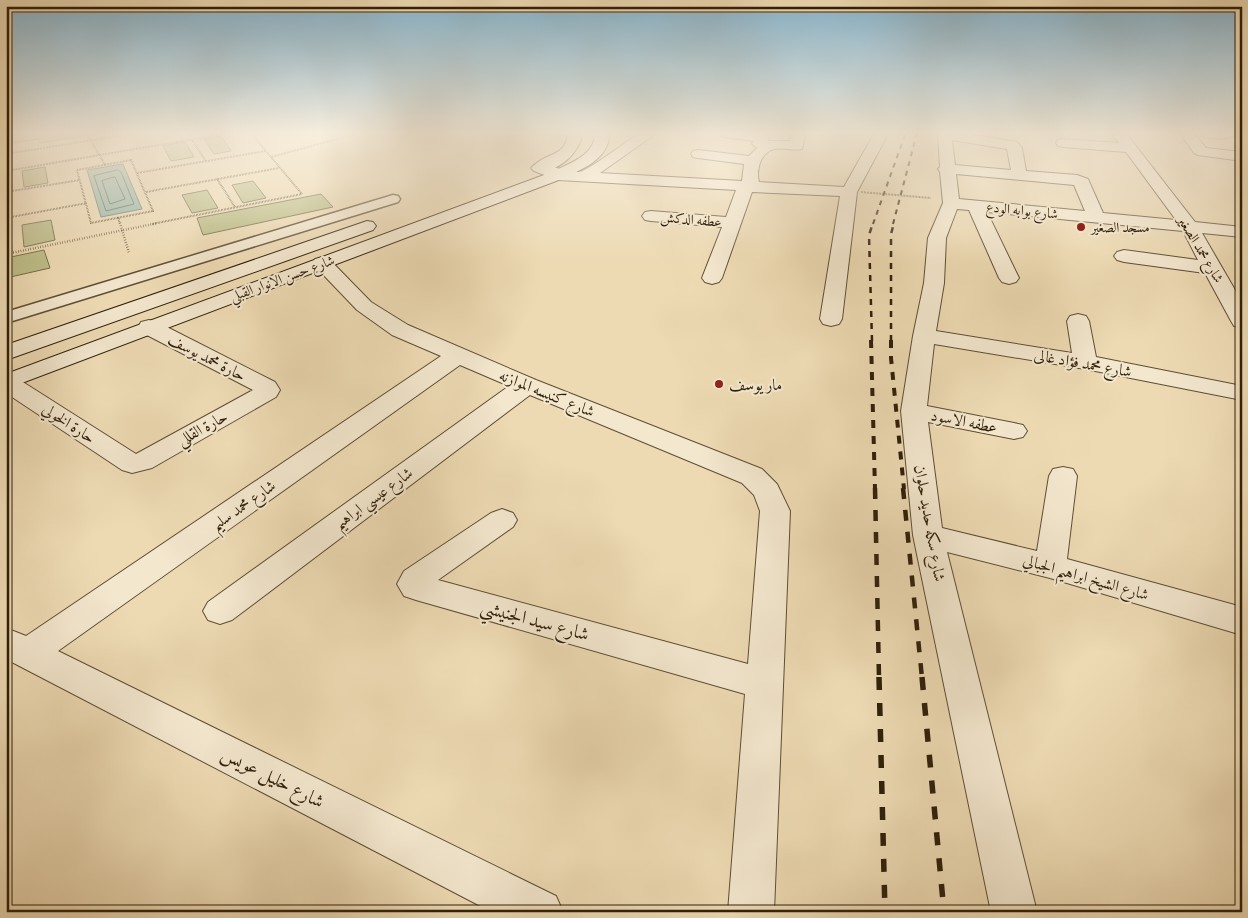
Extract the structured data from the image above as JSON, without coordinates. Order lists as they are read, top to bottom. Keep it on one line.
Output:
{"streets":{"street":["شارع بوابه الودع","عطفه الدكش","شارع محمد الصغير","شارع حسن الانوار القبلي","حارة محمد يوسف","شارع محمد فؤاد غالى","شارع كنيسه الموازنه","عطفه الاسود","حارة الخولي","حارة القللي","شارع عيسي ابراهيم","شارع محمد سليم","شارع سكه حديد حلوان","شارع الشيخ ابراهيم الجبالي","شارع سيد الجنيشي","شارع خليل عويس"]},"crossings":[["شارع بوابه الودع","شارع محمد الصغير"],["شارع بوابه الودع","شارع سكه حديد حلوان"],["شارع حسن الانوار القبلي","حارة محمد يوسف"],["شارع حسن الانوار القبلي","شارع كنيسه الموازنه"],["شارع حسن الانوار القبلي","حارة الخولي"],["حارة محمد يوسف","حارة القللي"],["شارع محمد فؤاد غالى","شارع سكه حديد حلوان"],["شارع كنيسه الموازنه","شارع عيسي ابراهيم"],["شارع كنيسه الموازنه","شارع محمد سليم"],["شارع كنيسه الموازنه","شارع سيد الجنيشي"],["عطفه الاسود","شارع سكه حديد حلوان"],["حارة الخولي","حارة القللي"],["شارع محمد سليم","شارع خليل عويس"],["شارع سكه حديد حلوان","شارع الشيخ ابراهيم الجبالي"]],"places":["مسجد الصغير","مار يوسف"]}
